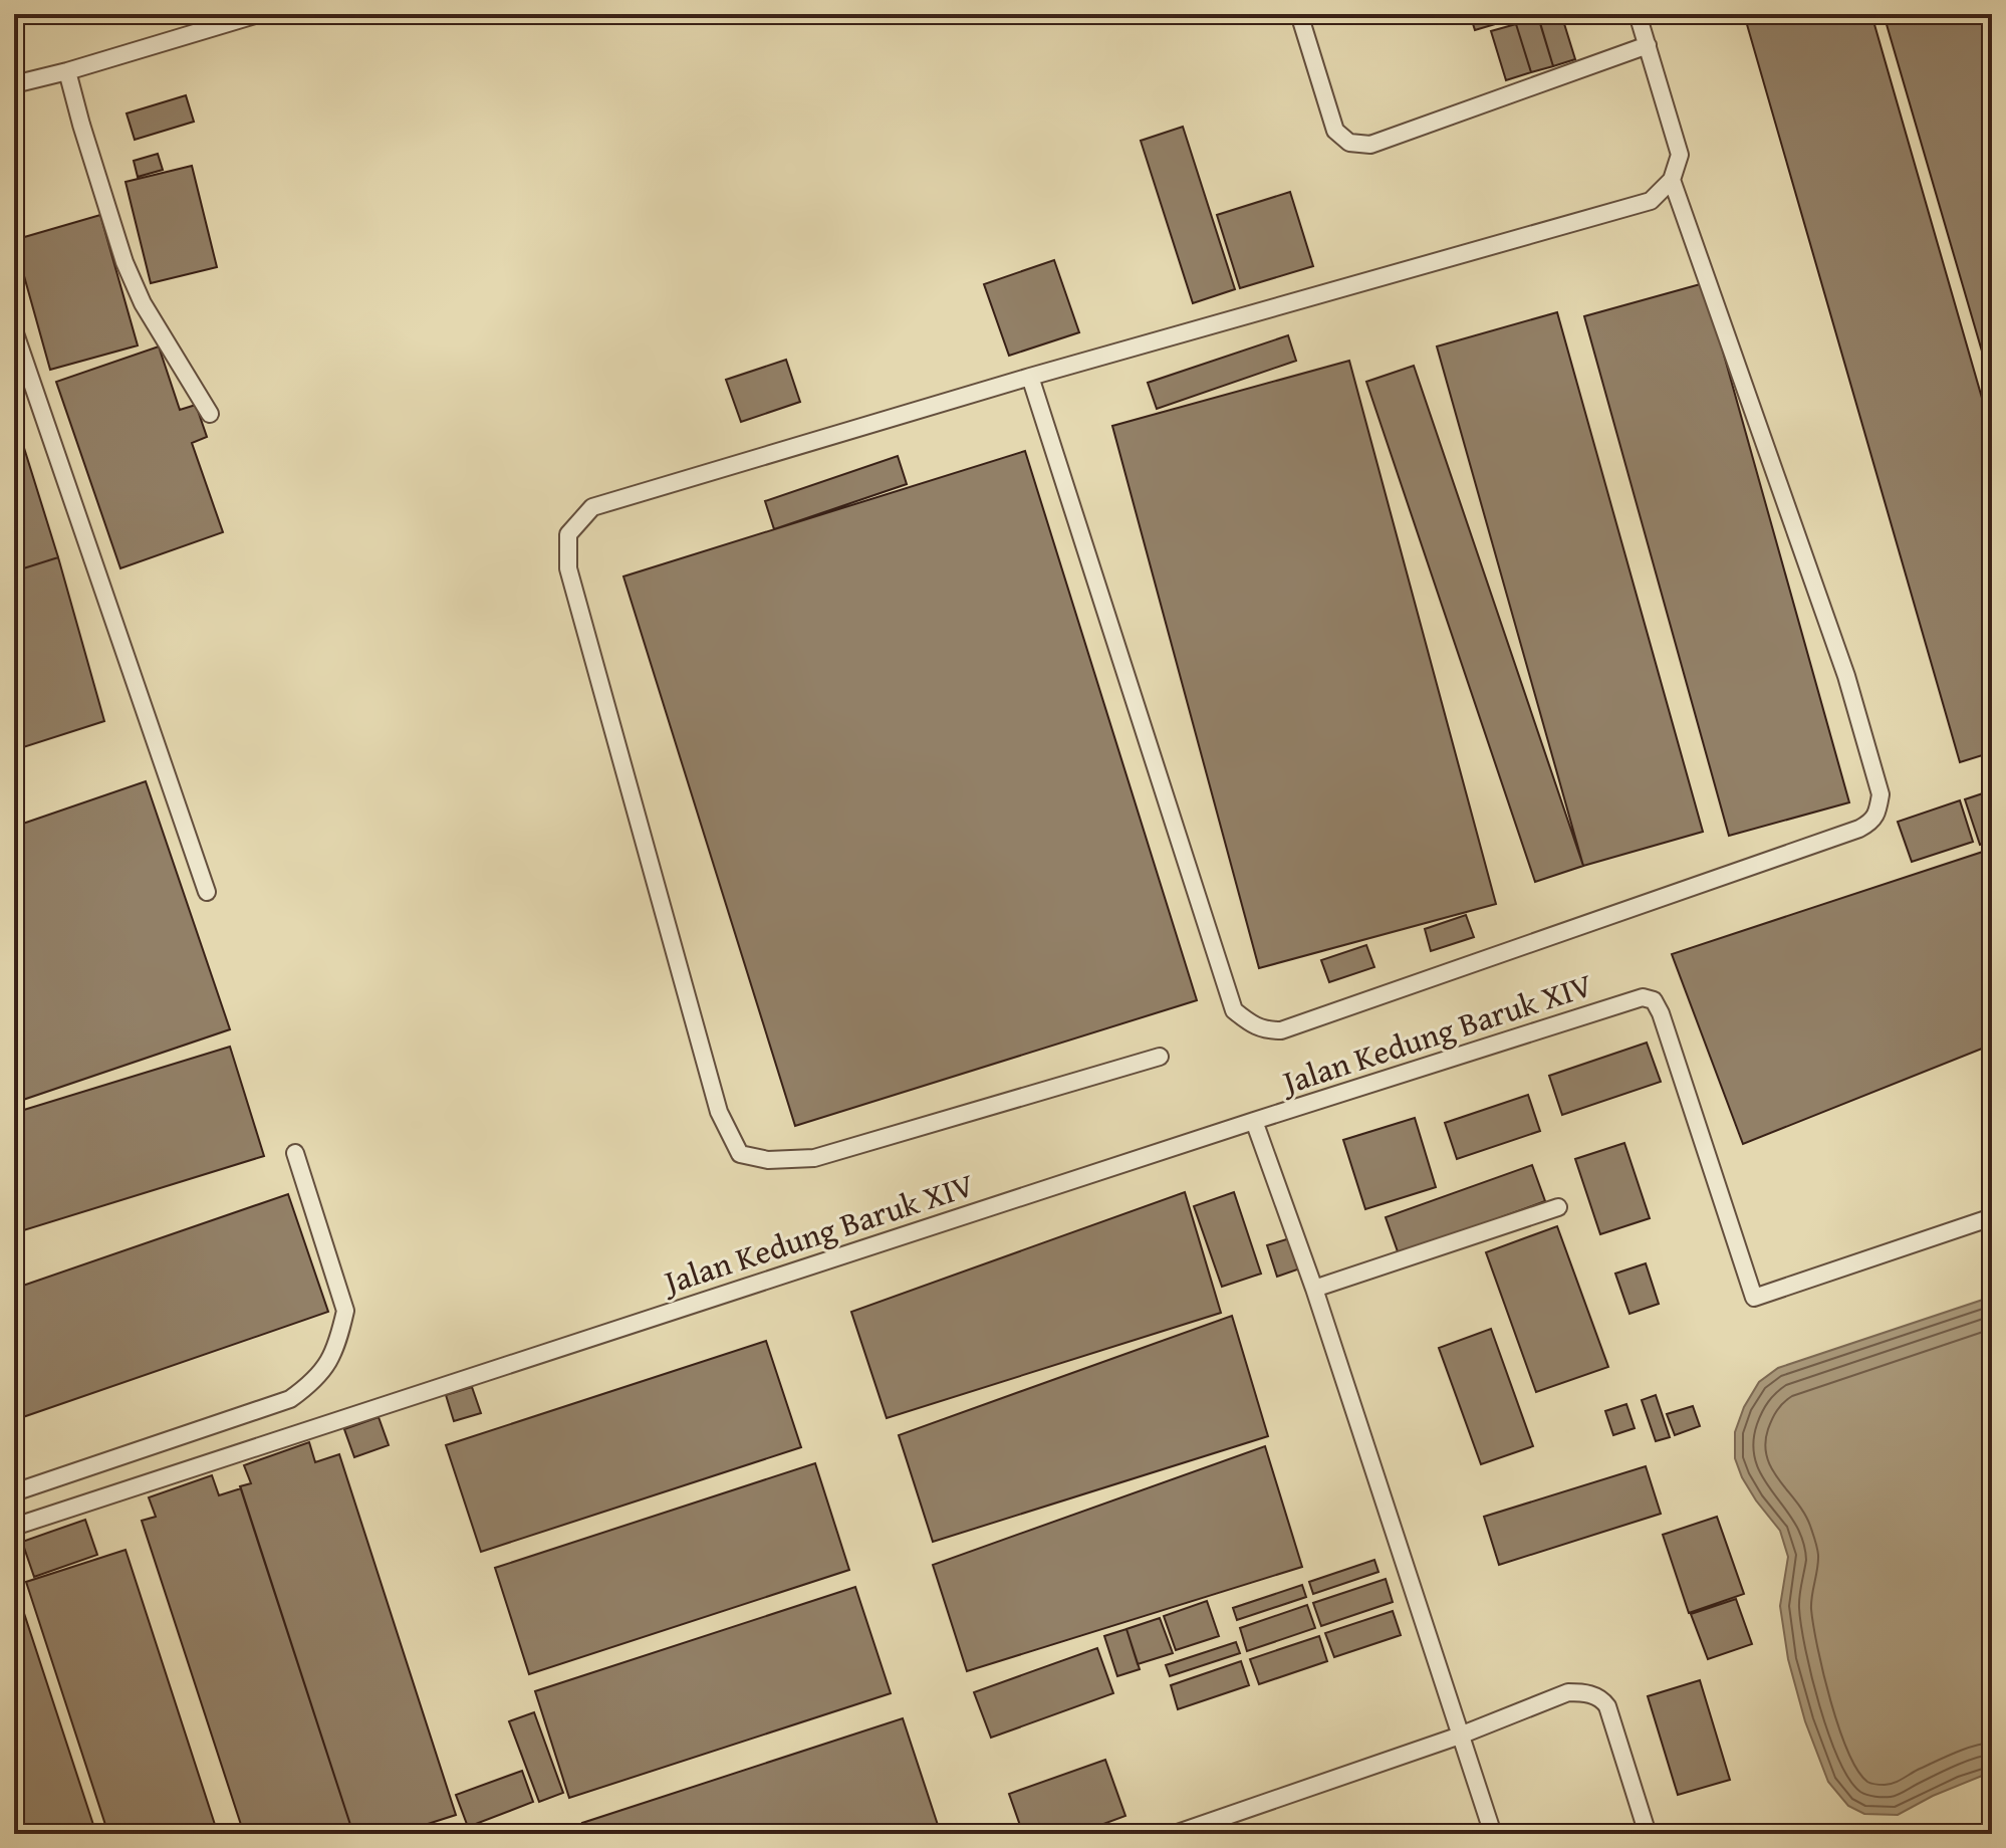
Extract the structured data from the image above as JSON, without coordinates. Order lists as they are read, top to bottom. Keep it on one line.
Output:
{"streets":{"lane":["Jalan Kedung Baruk XIV"]}}
